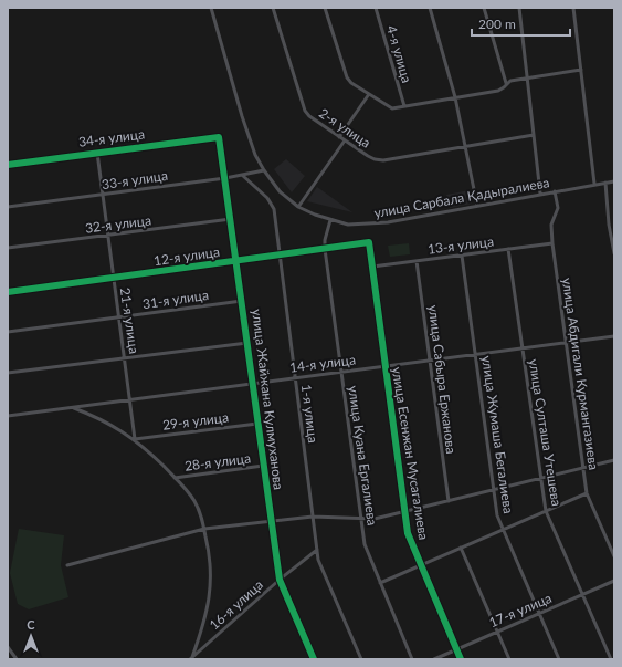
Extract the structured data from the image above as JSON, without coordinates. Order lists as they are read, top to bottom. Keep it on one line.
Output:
{"streets":{"street":["4-я улица","2-я улица","34-я улица","33-я улица","улица Сарбала Қадыралиева","32-я улица","13-я улица","12-я улица","31-я улица","21-я улица","14-я улица","улица Абдигали Курмангазиева","улица Сабыра Ержанова","улица Жайжана Кулмуханова","1-я улица","29-я улица","улица Султаша Утешева","улица Жумаша Бегалиева","улица Есенжан Мусагалиева","улица Куана Ергалиева","28-я улица","16-я улица","17-я улица"]},"crossings":[["34-я улица","21-я улица"],["34-я улица","улица Жайжана Кулмуханова"],["33-я улица","улица Сарбала Қадыралиева"],["33-я улица","21-я улица"],["33-я улица","улица Жайжана Кулмуханова"],["33-я улица","1-я улица"],["улица Сарбала Қадыралиева","улица Абдигали Курмангазиева"],["улица Сарбала Қадыралиева","улица Куана Ергалиева"],["32-я улица","21-я улица"],["32-я улица","улица Жайжана Кулмуханова"],["13-я улица","улица Абдигали Курмангазиева"],["13-я улица","улица Сабыра Ержанова"],["13-я улица","улица Султаша Утешева"],["13-я улица","улица Жумаша Бегалиева"],["13-я улица","улица Есенжан Мусагалиева"],["12-я улица","21-я улица"],["12-я улица","улица Жайжана Кулмуханова"],["12-я улица","1-я улица"],["12-я улица","улица Есенжан Мусагалиева"],["12-я улица","улица Куана Ергалиева"],["31-я улица","21-я улица"],["31-я улица","улица Жайжана Кулмуханова"],["21-я улица","14-я улица"],["21-я улица","29-я улица"],["14-я улица","улица Абдигали Курмангазиева"],["14-я улица","улица Сабыра Ержанова"],["14-я улица","улица Жайжана Кулмуханова"],["14-я улица","1-я улица"],["14-я улица","улица Султаша Утешева"],["14-я улица","улица Жумаша Бегалиева"],["14-я улица","улица Есенжан Мусагалиева"],["14-я улица","улица Куана Ергалиева"],["улица Жайжана Кулмуханова","29-я улица"],["улица Жайжана Кулмуханова","28-я улица"],["улица Жайжана Кулмуханова","16-я улица"],["1-я улица","16-я улица"],["улица Султаша Утешева","17-я улица"],["улица Жумаша Бегалиева","17-я улица"],["улица Есенжан Мусагалиева","17-я улица"]],"scale_bar":"200 m","north":"top"}
